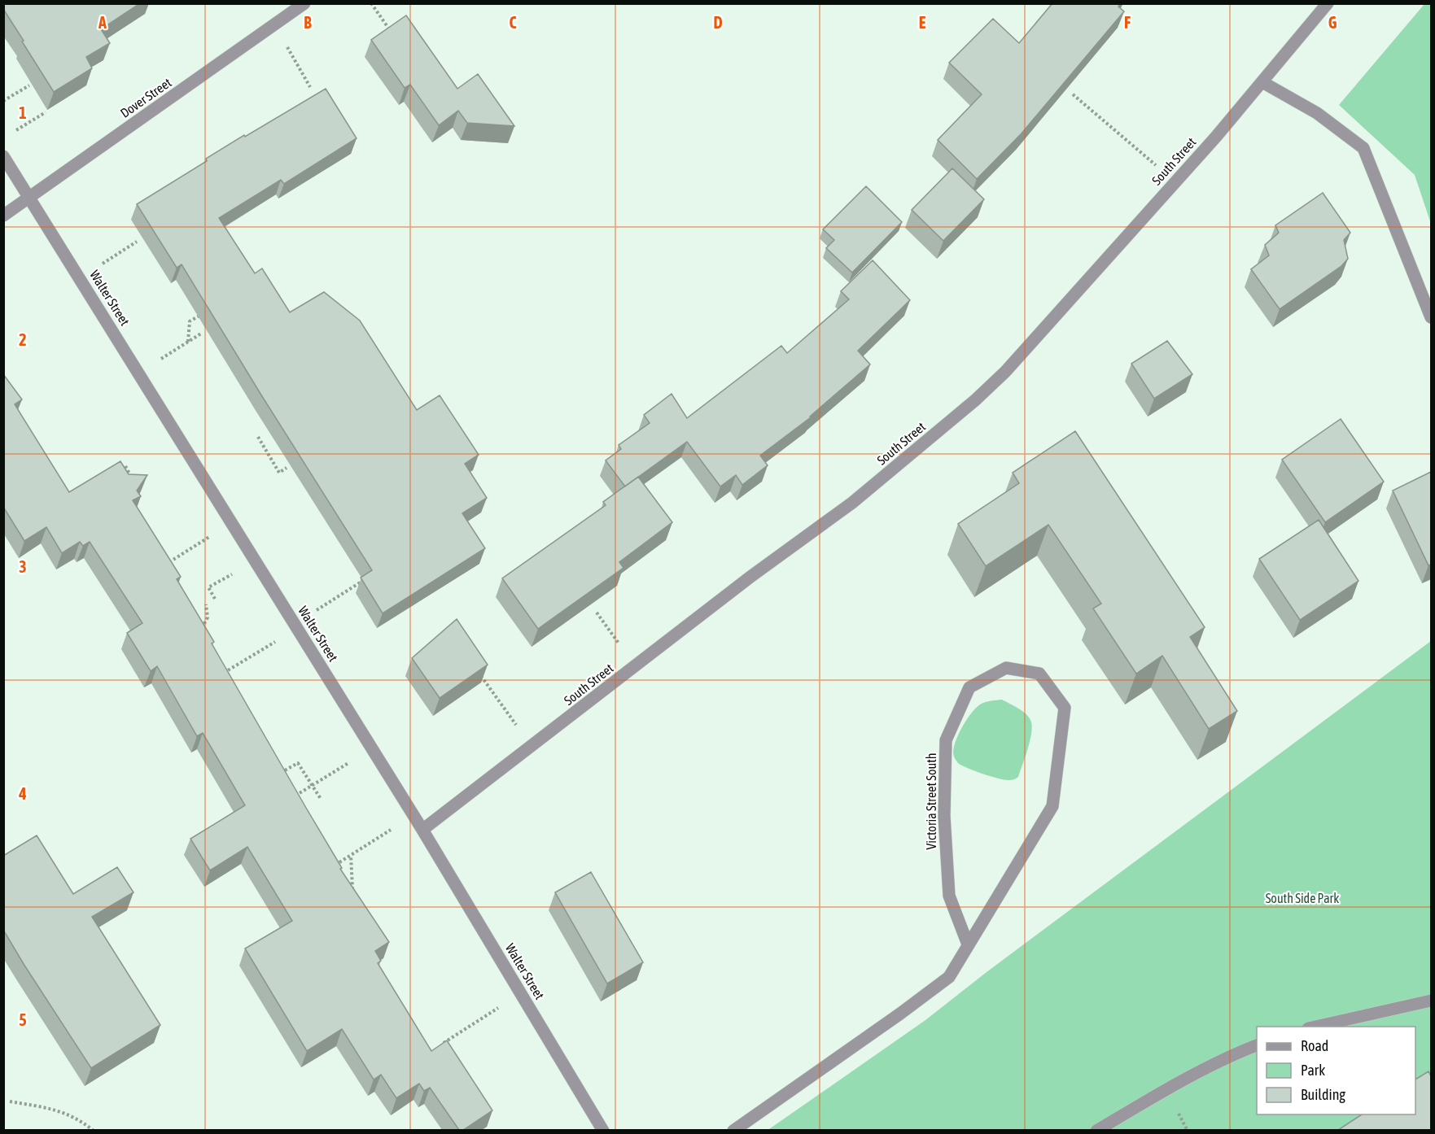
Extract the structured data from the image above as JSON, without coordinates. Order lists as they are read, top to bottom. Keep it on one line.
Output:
{"streets":{"street":["Dover Street","South Street","Walter Street","Victoria Street South"]},"crossings":[["Dover Street","Walter Street"],["South Street","Walter Street"]],"parks":["South Side Park"],"legend":["Road","Park","Building"],"grid":{"columns":["A","B","C","D","E","F","G"],"rows":["1","2","3","4","5"]}}
